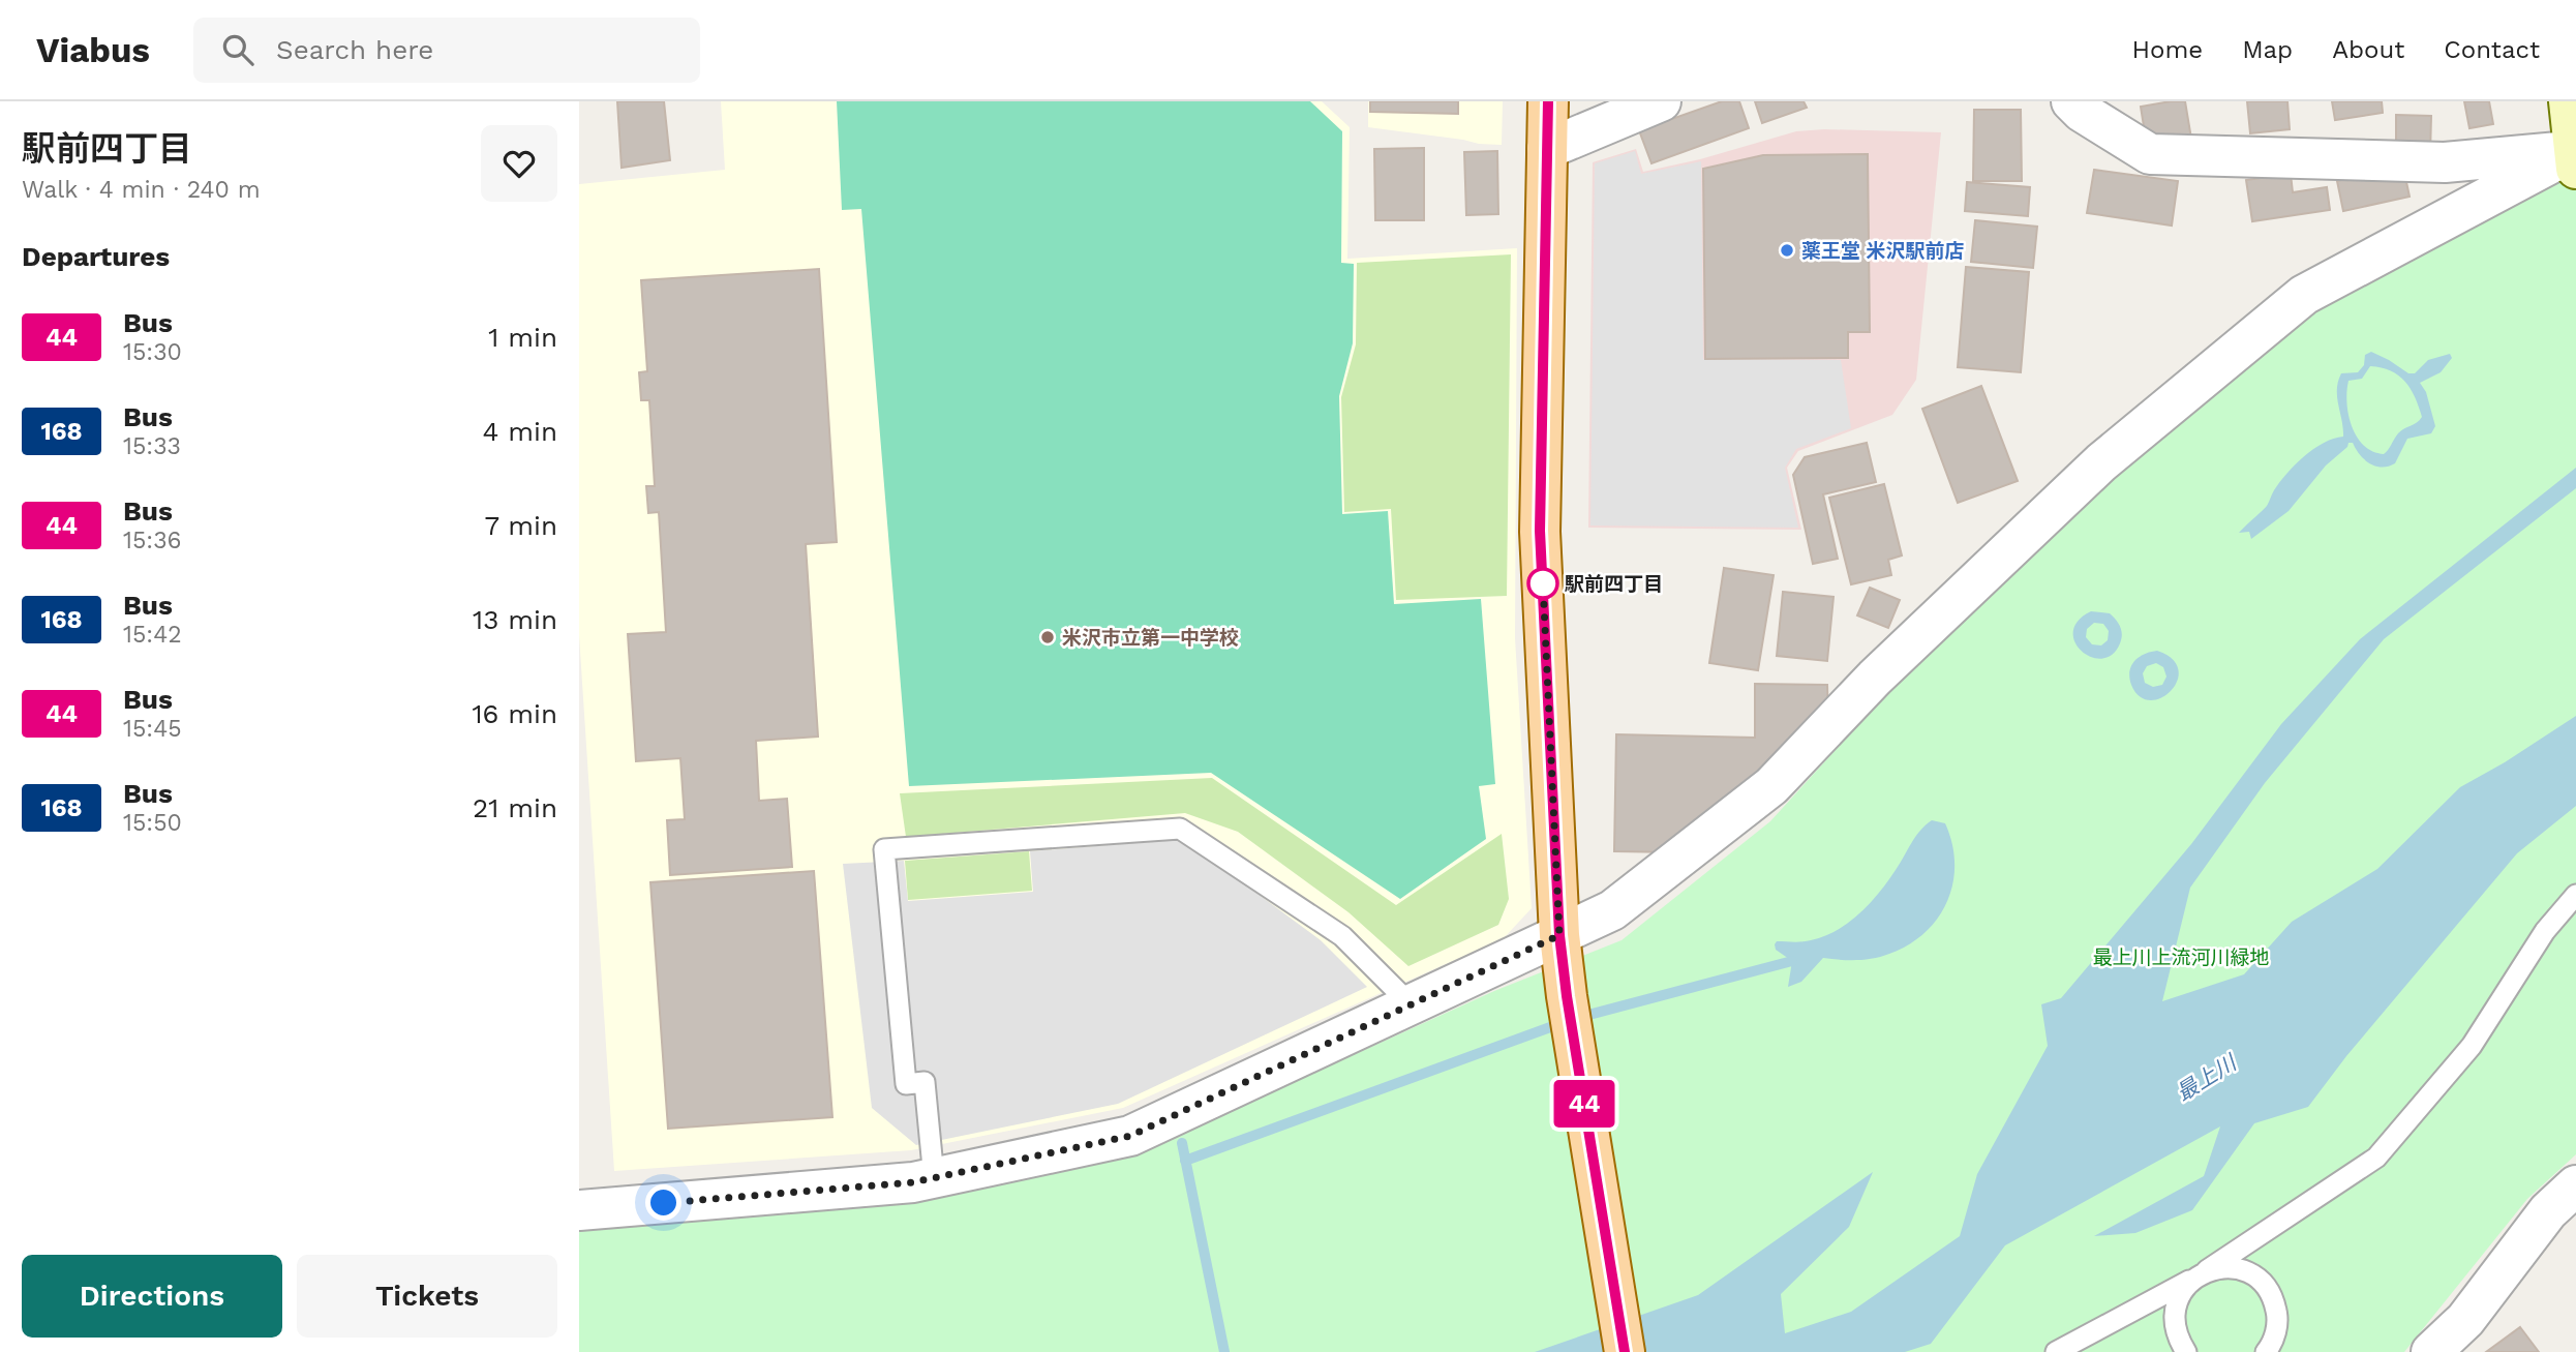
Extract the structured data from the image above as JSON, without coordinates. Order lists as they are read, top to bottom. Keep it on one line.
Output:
{"water":["最上川"],"parks":["最上川上流河川緑地"],"places":["薬王堂 米沢駅前店","駅前四丁目","米沢市立第一中学校"],"lines":["bus line 44"],"page":{"header":"Viabus","search":"Search here","nav":["Home","Map","About","Contact"],"heading":[["駅前四丁目","Walk · 4 min · 240 m"],"Departures"],"on_map":"44","list":[{"mark":"44","name":"Bus","note":"15:30","value":"1 min"},{"mark":"168","name":"Bus","note":"15:33","value":"4 min"},{"mark":"44","name":"Bus","note":"15:36","value":"7 min"},{"mark":"168","name":"Bus","note":"15:42","value":"13 min"},{"mark":"44","name":"Bus","note":"15:45","value":"16 min"},{"mark":"168","name":"Bus","note":"15:50","value":"21 min"}],"buttons":["Directions","Tickets"]}}
